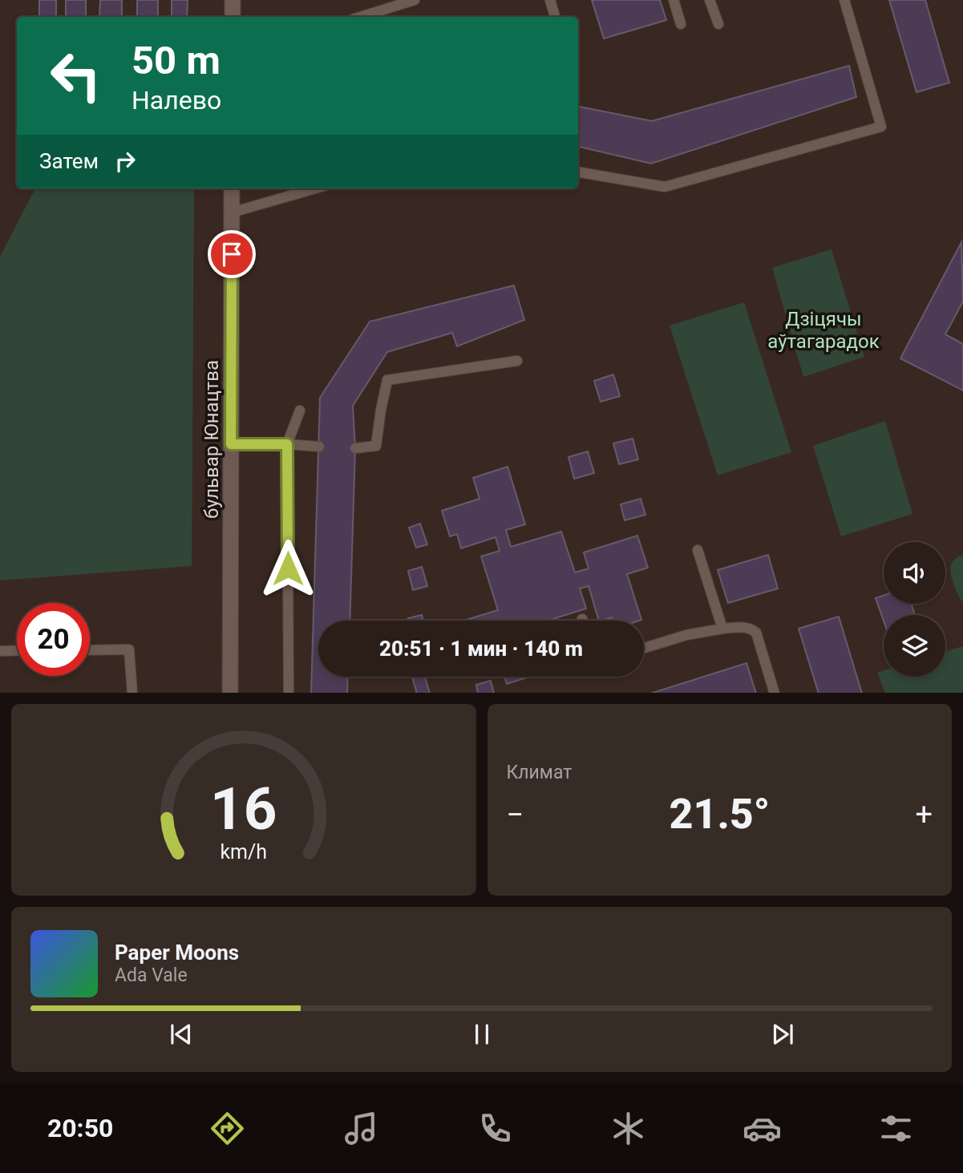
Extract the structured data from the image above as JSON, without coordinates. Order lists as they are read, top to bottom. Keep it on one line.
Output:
{"streets":{"street":["бульвар Юнацтва"]},"parks":["Дзіцячы аўтагарадок"],"page":{"turn":["50 m","Налево"],"then":"Затем","limit":"20","trip":"20:51 · 1 мин · 140 m","tile":"Климат","heat":["−","21.5°","+"],"song":["Paper Moons","Ada Vale"],"tabs":"20:50","gauge":["16","km/h"]}}
